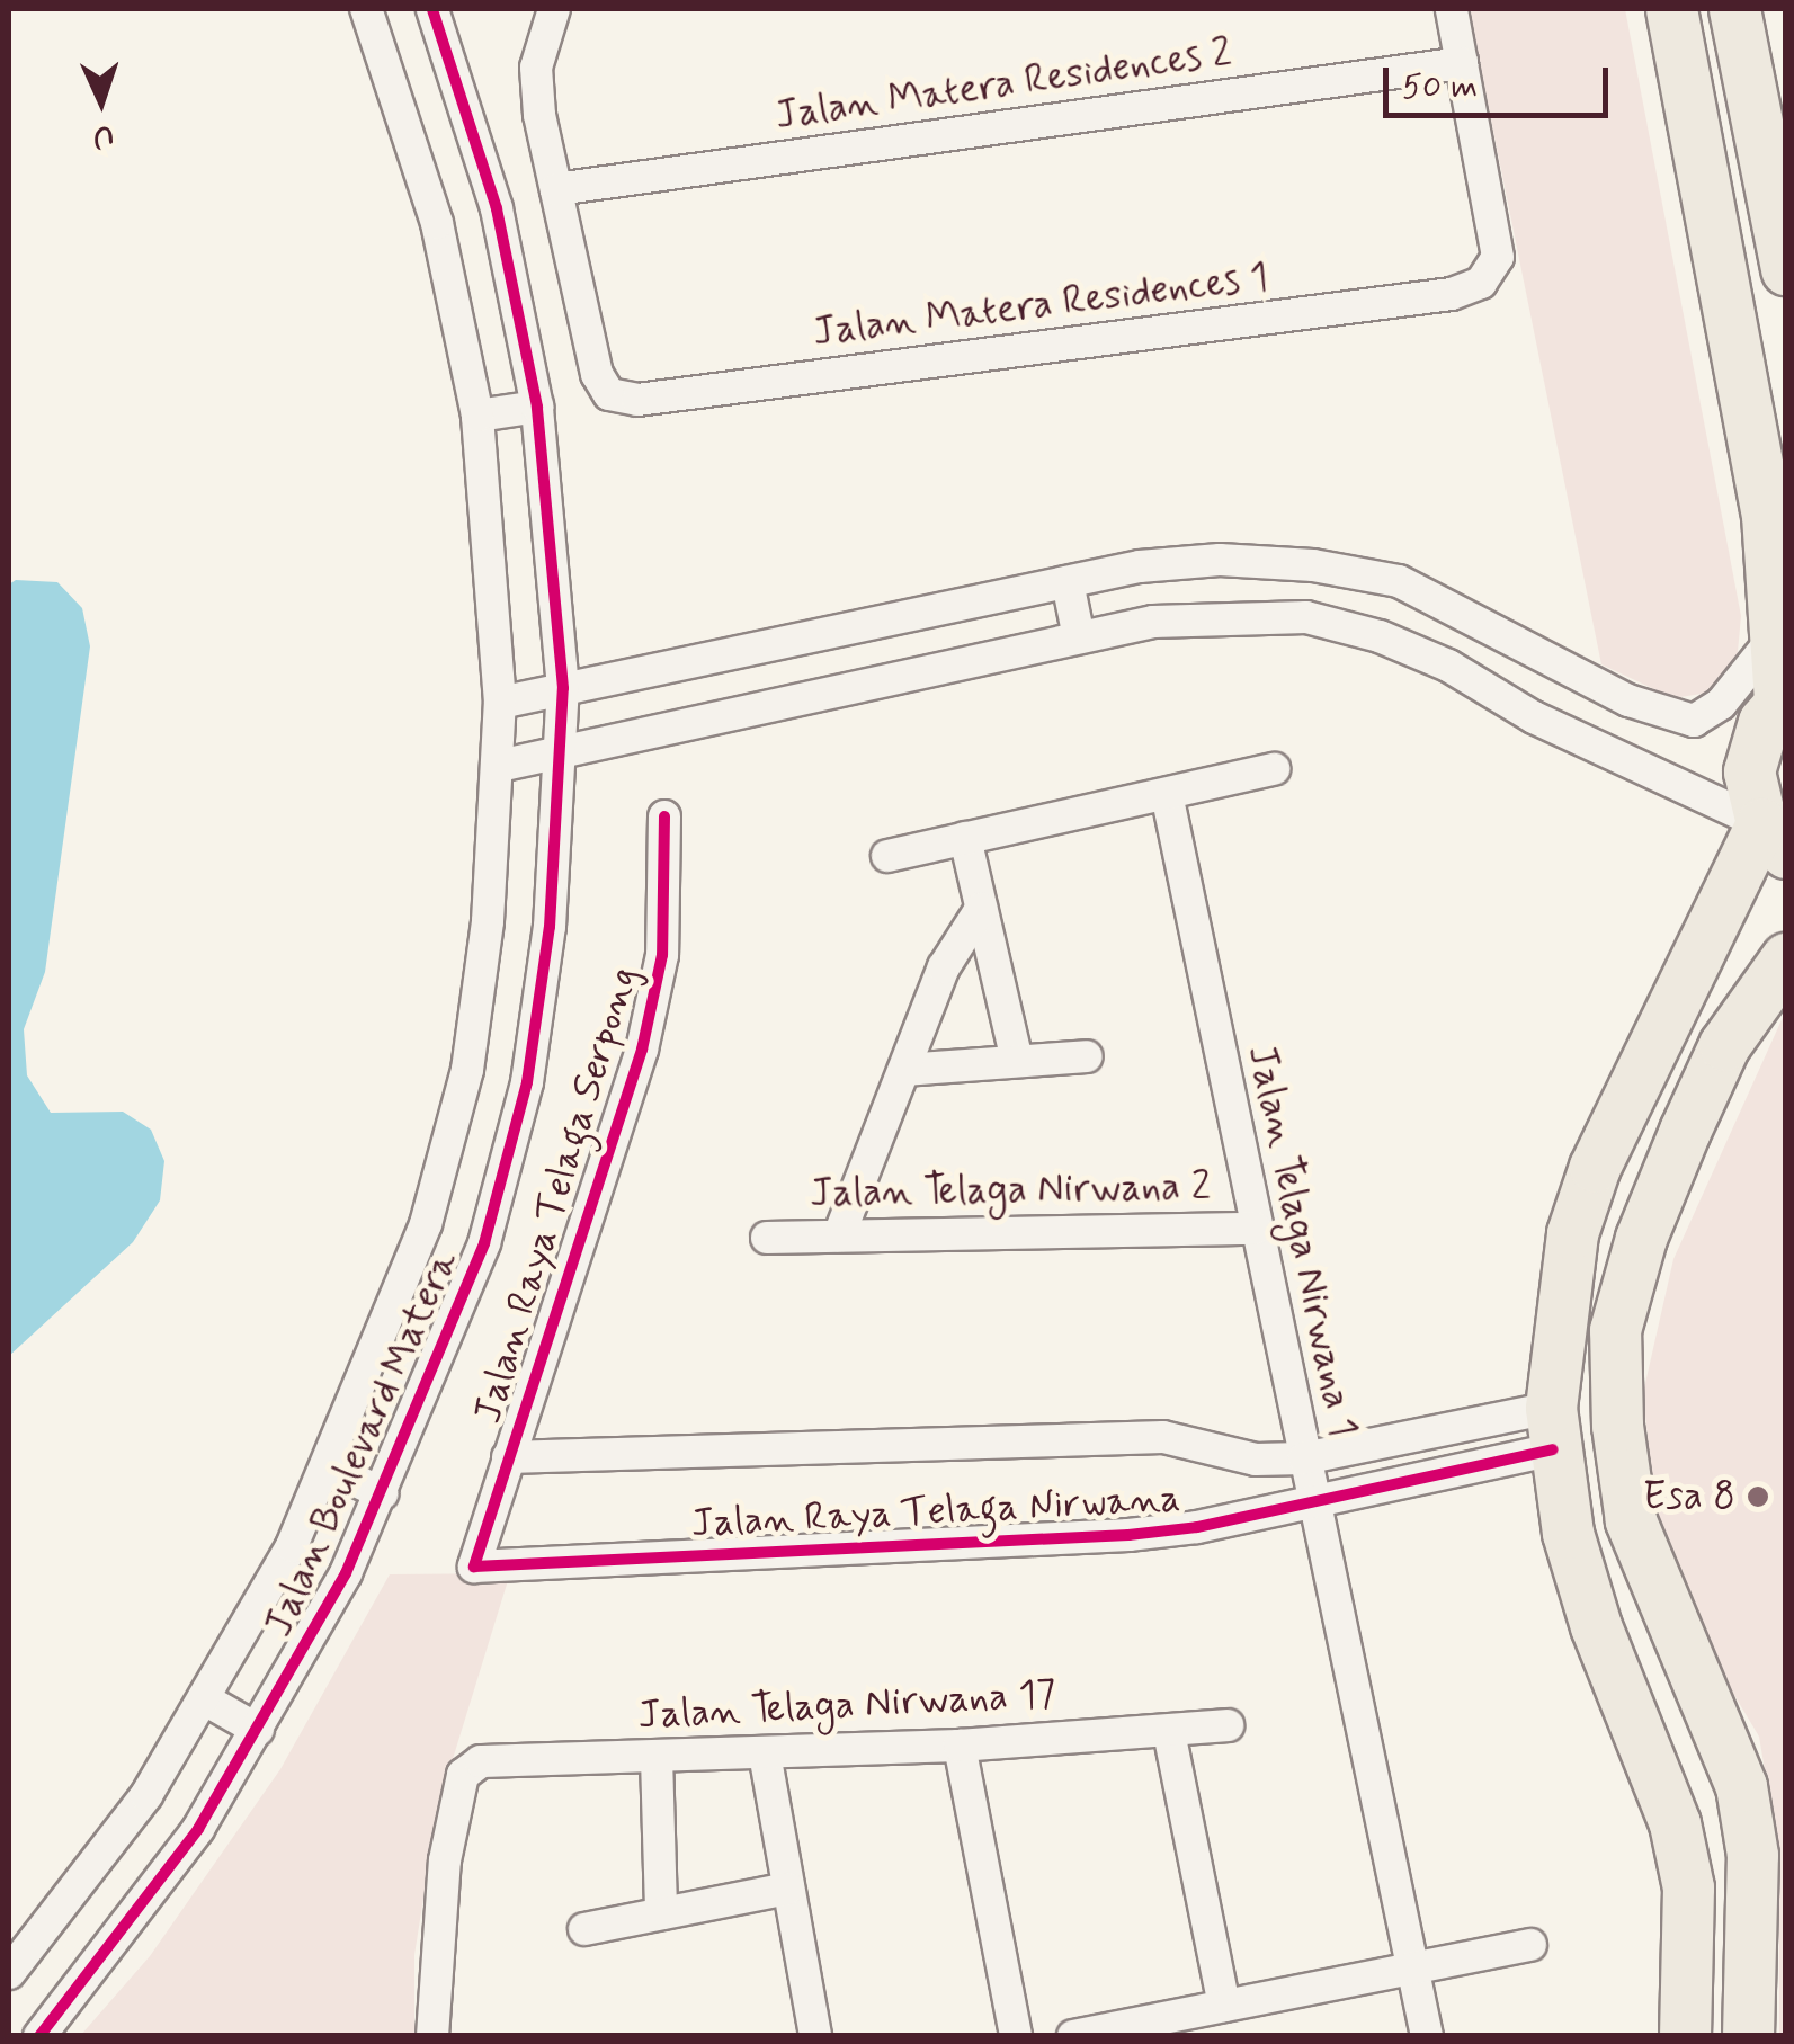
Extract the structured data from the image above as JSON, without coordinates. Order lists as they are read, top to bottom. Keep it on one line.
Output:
{"streets":{"street":["Jalan Matera Residences 2","Jalan Matera Residences 1","Jalan Telaga Nirwana 2","Jalan Raya Telaga Serpong","Jalan Telaga Nirwana 1","Jalan Boulevard Matera","Jalan Raya Telaga Nirwana","Jalan Telaga Nirwana 17"]},"crossings":[["Jalan Matera Residences 2","Jalan Matera Residences 1"],["Jalan Telaga Nirwana 2","Jalan Telaga Nirwana 1"],["Jalan Raya Telaga Serpong","Jalan Raya Telaga Nirwana"],["Jalan Telaga Nirwana 1","Jalan Raya Telaga Nirwana"]],"places":["Esa 8"],"scale_bar":"50 m","north":"bottom"}
